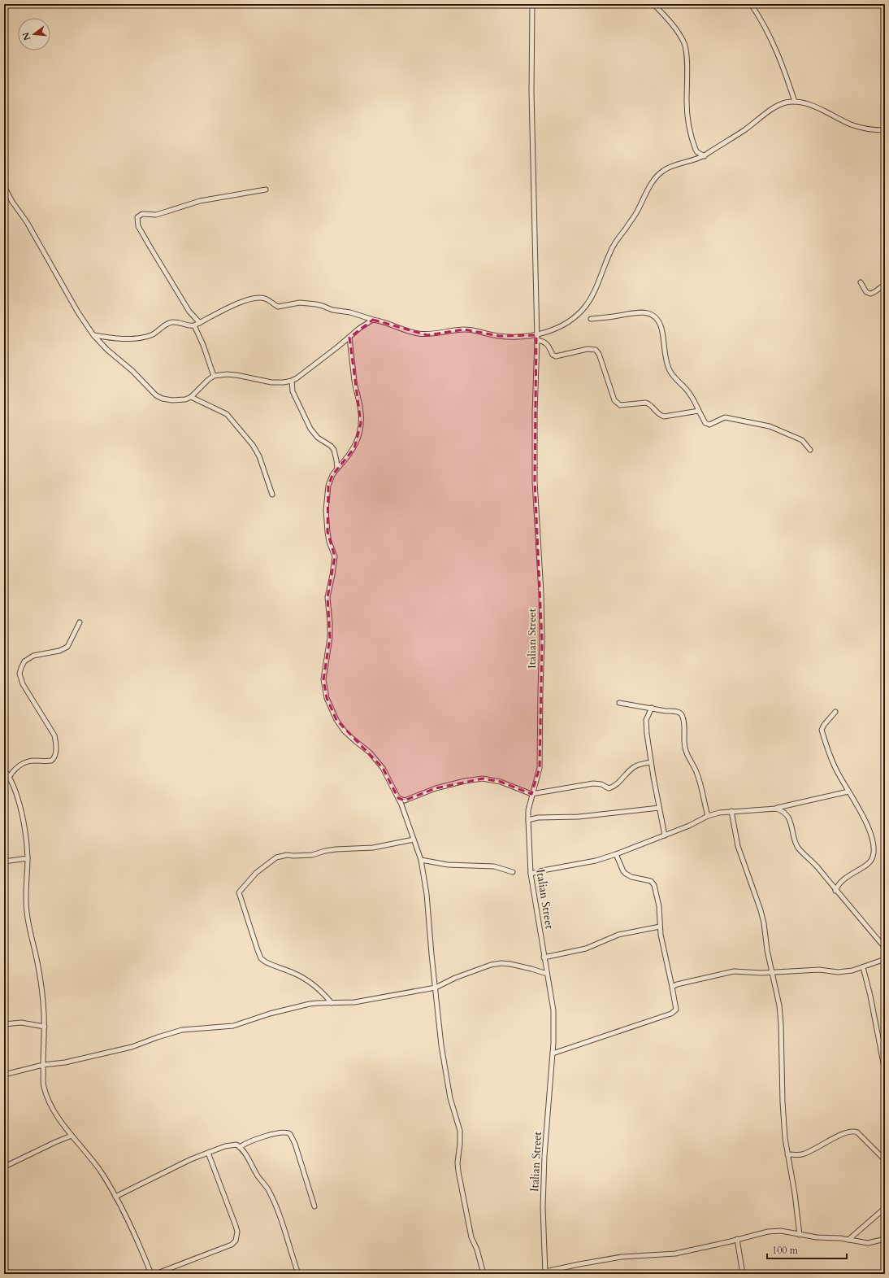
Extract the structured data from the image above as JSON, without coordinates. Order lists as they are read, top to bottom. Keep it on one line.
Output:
{"streets":{"street":["Italian Street"]},"scale_bar":"100 m","north":"left"}
